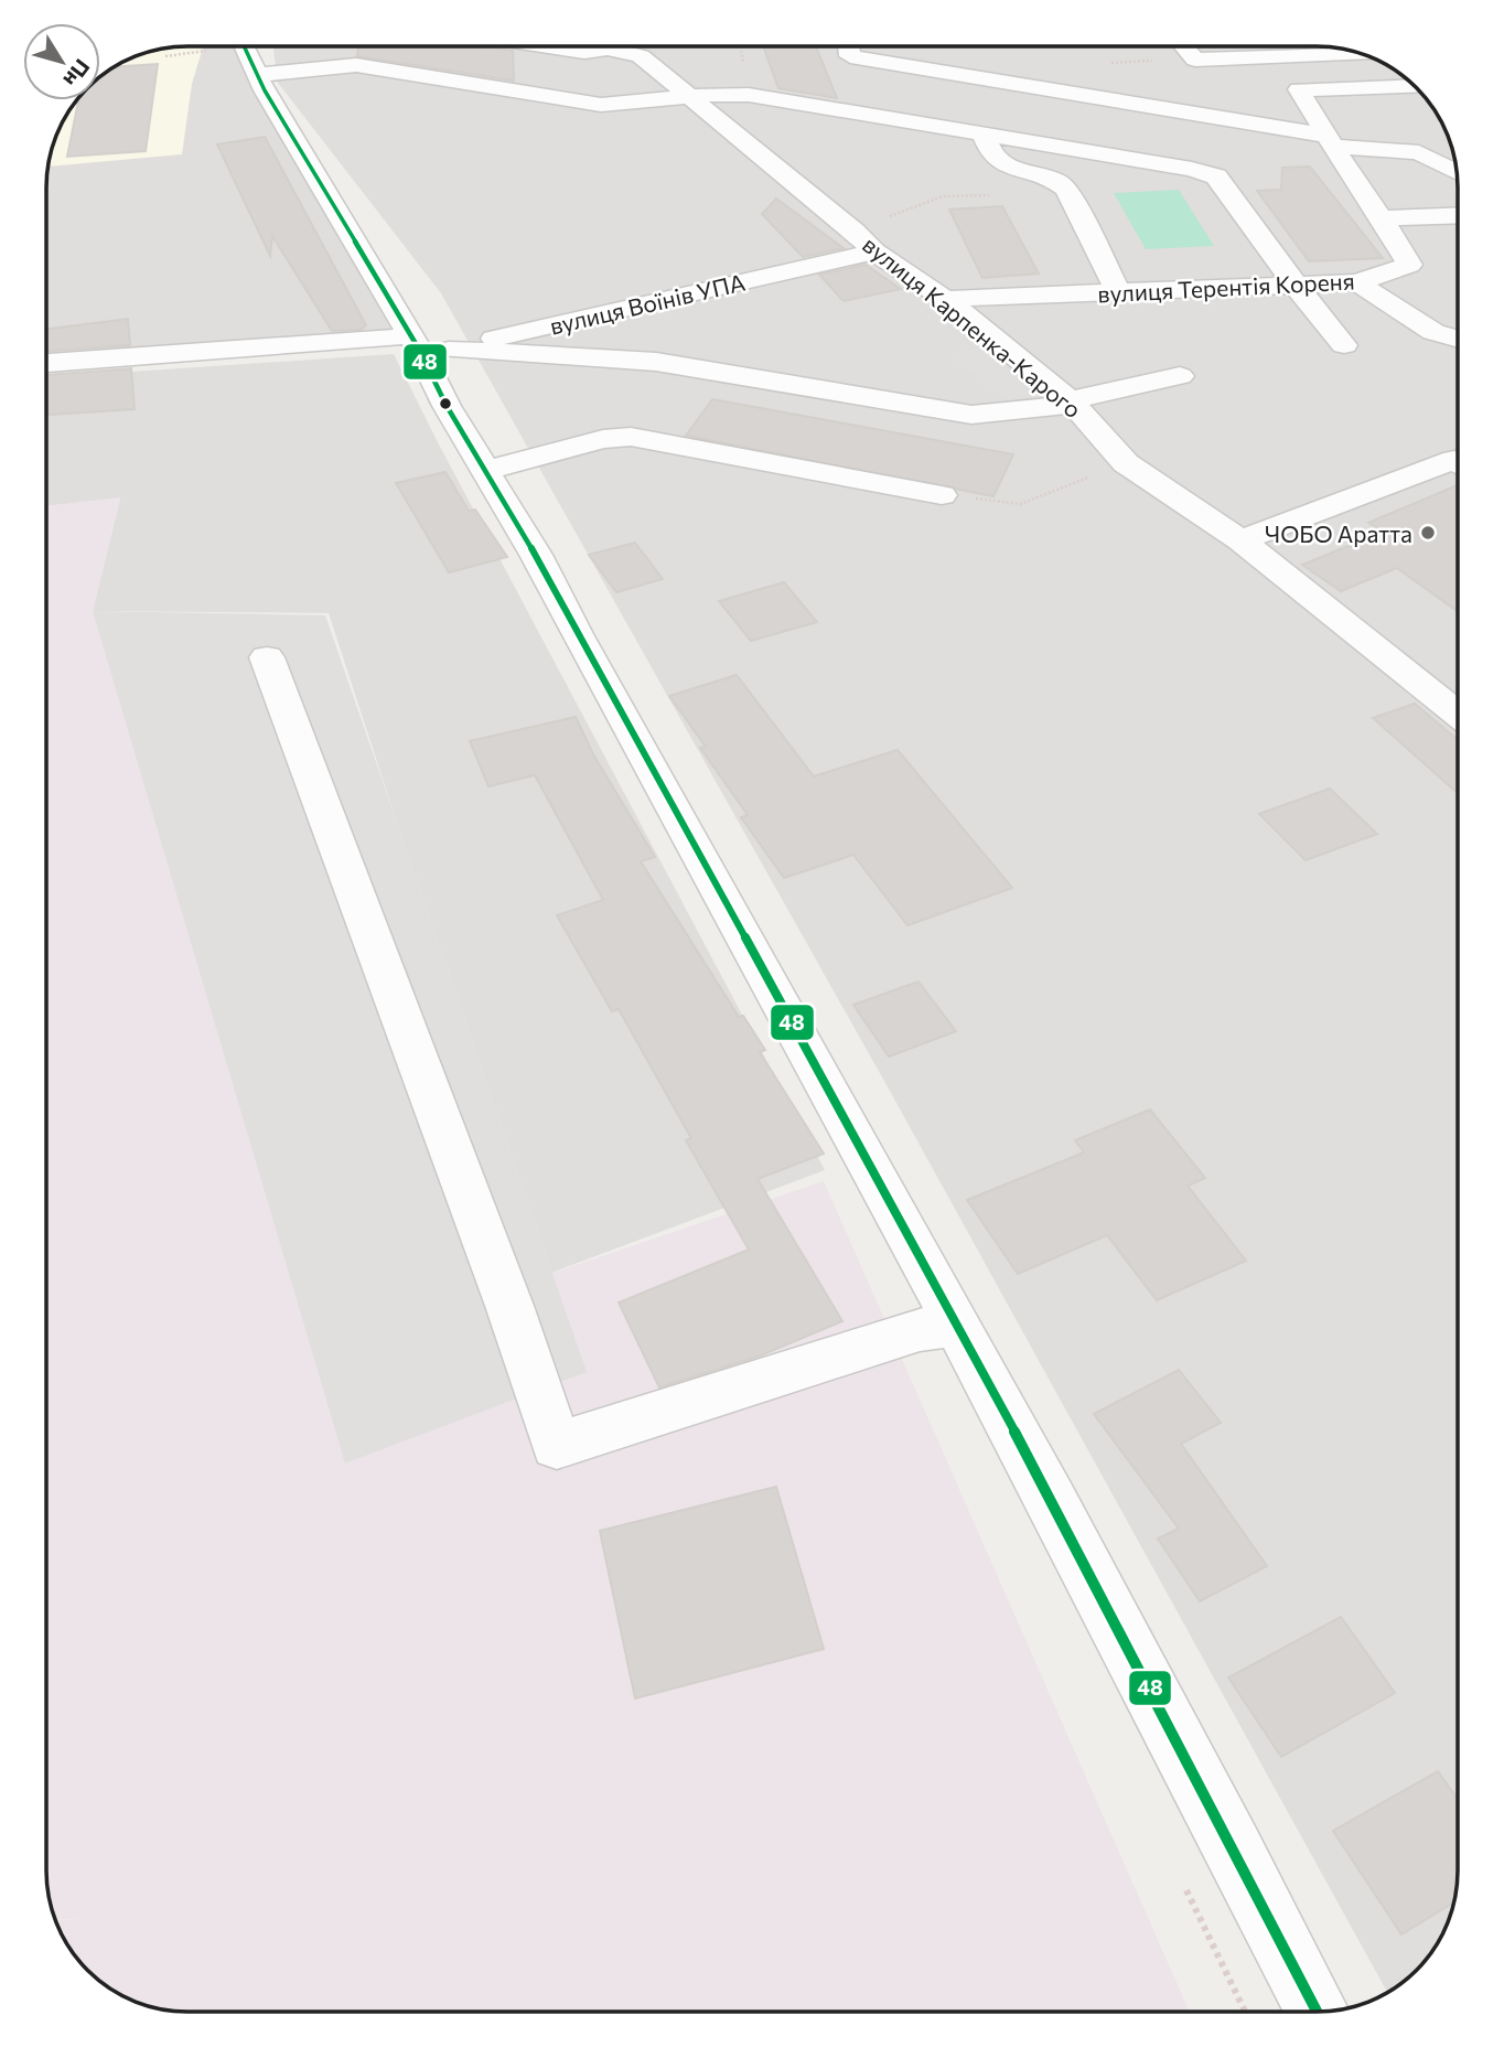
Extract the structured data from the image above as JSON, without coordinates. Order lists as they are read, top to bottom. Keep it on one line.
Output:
{"streets":{"street":["вулиця Терентія Кореня","вулиця Воїнів УПА","вулиця Карпенка-Карого"]},"crossings":[["вулиця Терентія Кореня","вулиця Карпенка-Карого"],["вулиця Воїнів УПА","вулиця Карпенка-Карого"]],"places":["ЧОБО Аратта"],"lines":["transit line 48"],"north":"bottom right"}
